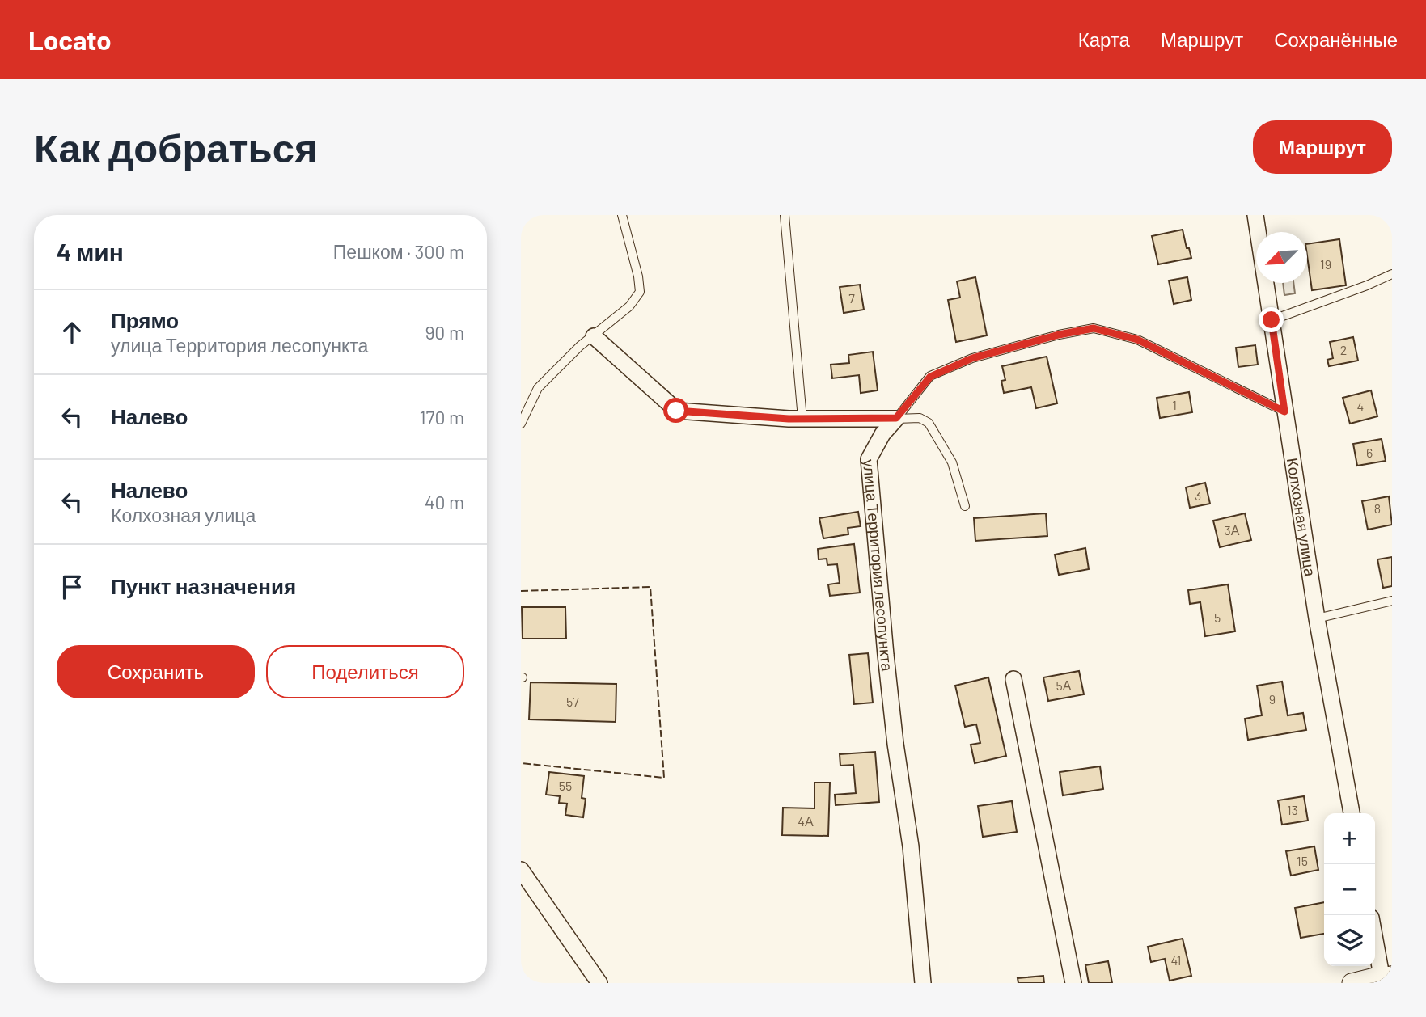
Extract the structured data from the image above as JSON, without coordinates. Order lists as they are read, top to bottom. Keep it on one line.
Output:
{"streets":{"street":["Колхозная улица","улица Территория лесопункта"]},"house_numbers":["19","7","2","1","4","6","3","8","3А","5","5А","9","57","55","13","4А","15","41"],"north":"bottom left","page":{"header":"Locato","nav":["Карта","Маршрут","Сохранённые"],"buttons":["Маршрут",["Сохранить","Поделиться"]],"title":"Как добраться","heading":["4 мин","Пешком · 300 m"],"list":[["Прямо","улица Территория лесопункта","90 m"],["Налево","170 m"],["Налево","Колхозная улица","40 m"],"Пункт назначения"],"map_buttons":["+","−"]}}
